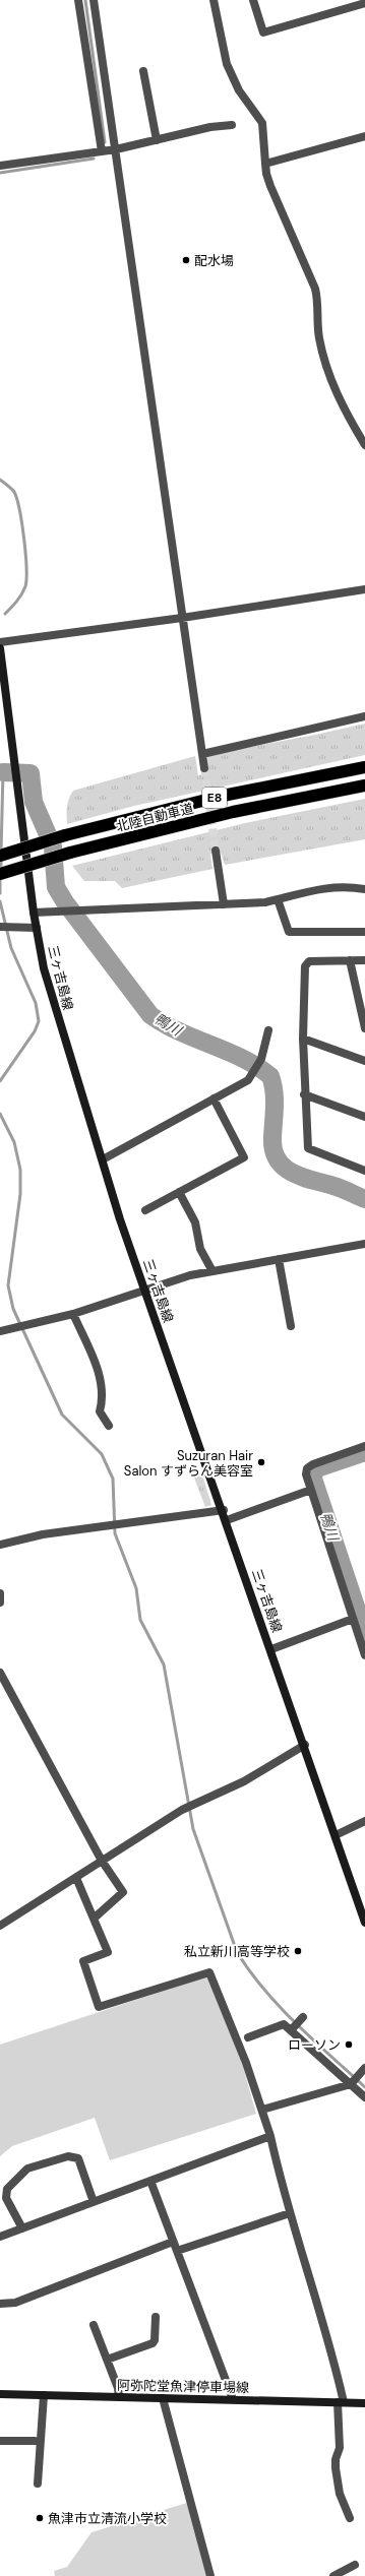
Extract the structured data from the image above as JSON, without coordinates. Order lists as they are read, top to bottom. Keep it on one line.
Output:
{"streets":{"highway":["E8","北陸自動車道"],"main road":["三ヶ吉島線","阿弥陀堂魚津停車場線"]},"water":["鴨川"],"places":["配水場","Suzuran Hair Salon すずらん美容室","私立新川高等学校","ローソン","魚津市立清流小学校"]}
